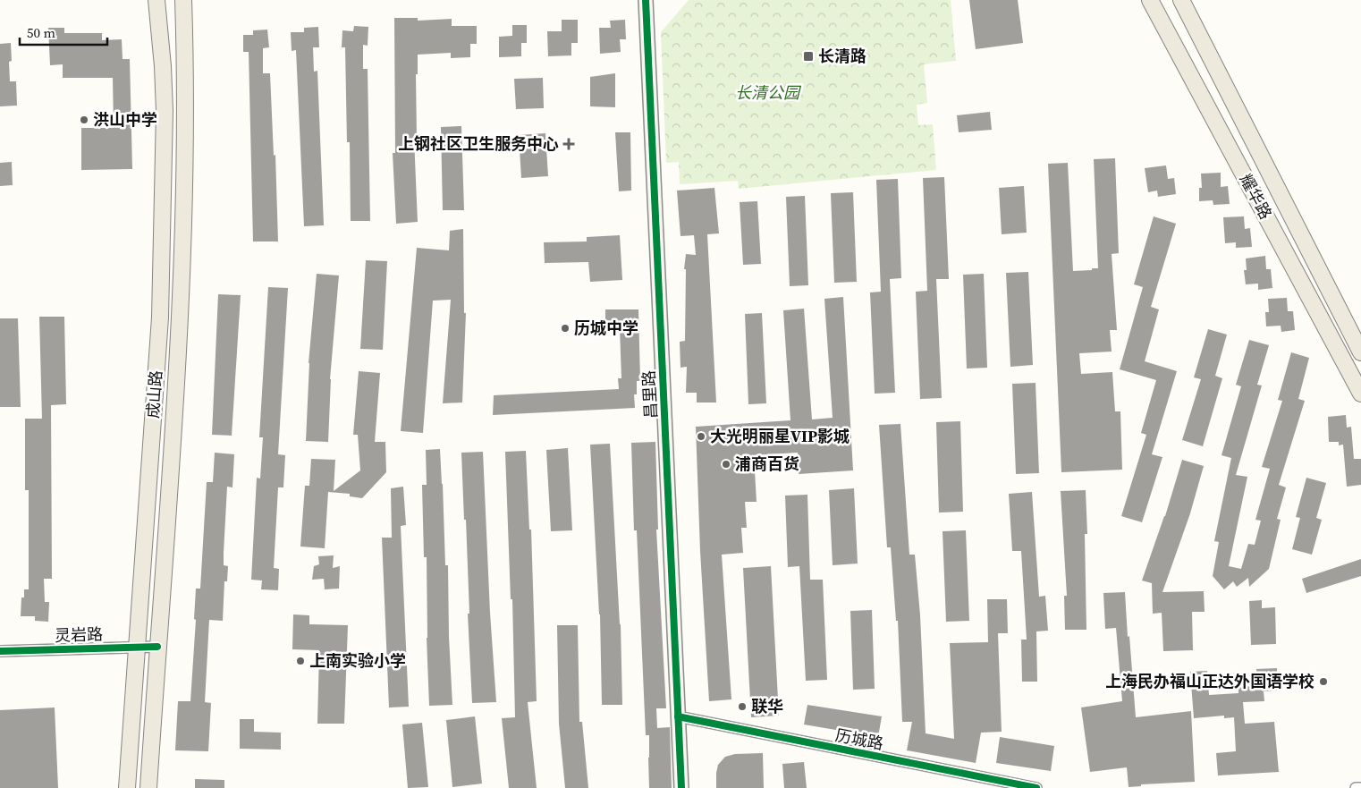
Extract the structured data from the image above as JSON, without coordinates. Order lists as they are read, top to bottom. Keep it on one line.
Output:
{"streets":{"main road":["耀华路","成山路"],"street":["昌里路","灵岩路","历城路"]},"crossings":[["成山路","灵岩路"],["昌里路","历城路"]],"parks":["长清公园"],"places":{"transit":["长清路"],"other":["洪山中学","历城中学","大光明丽星VIP影城","浦商百货","上南实验小学","上海民办福山正达外国语学校","联华"],"health":["上钢社区卫生服务中心"]},"scale_bar":"50 m"}
